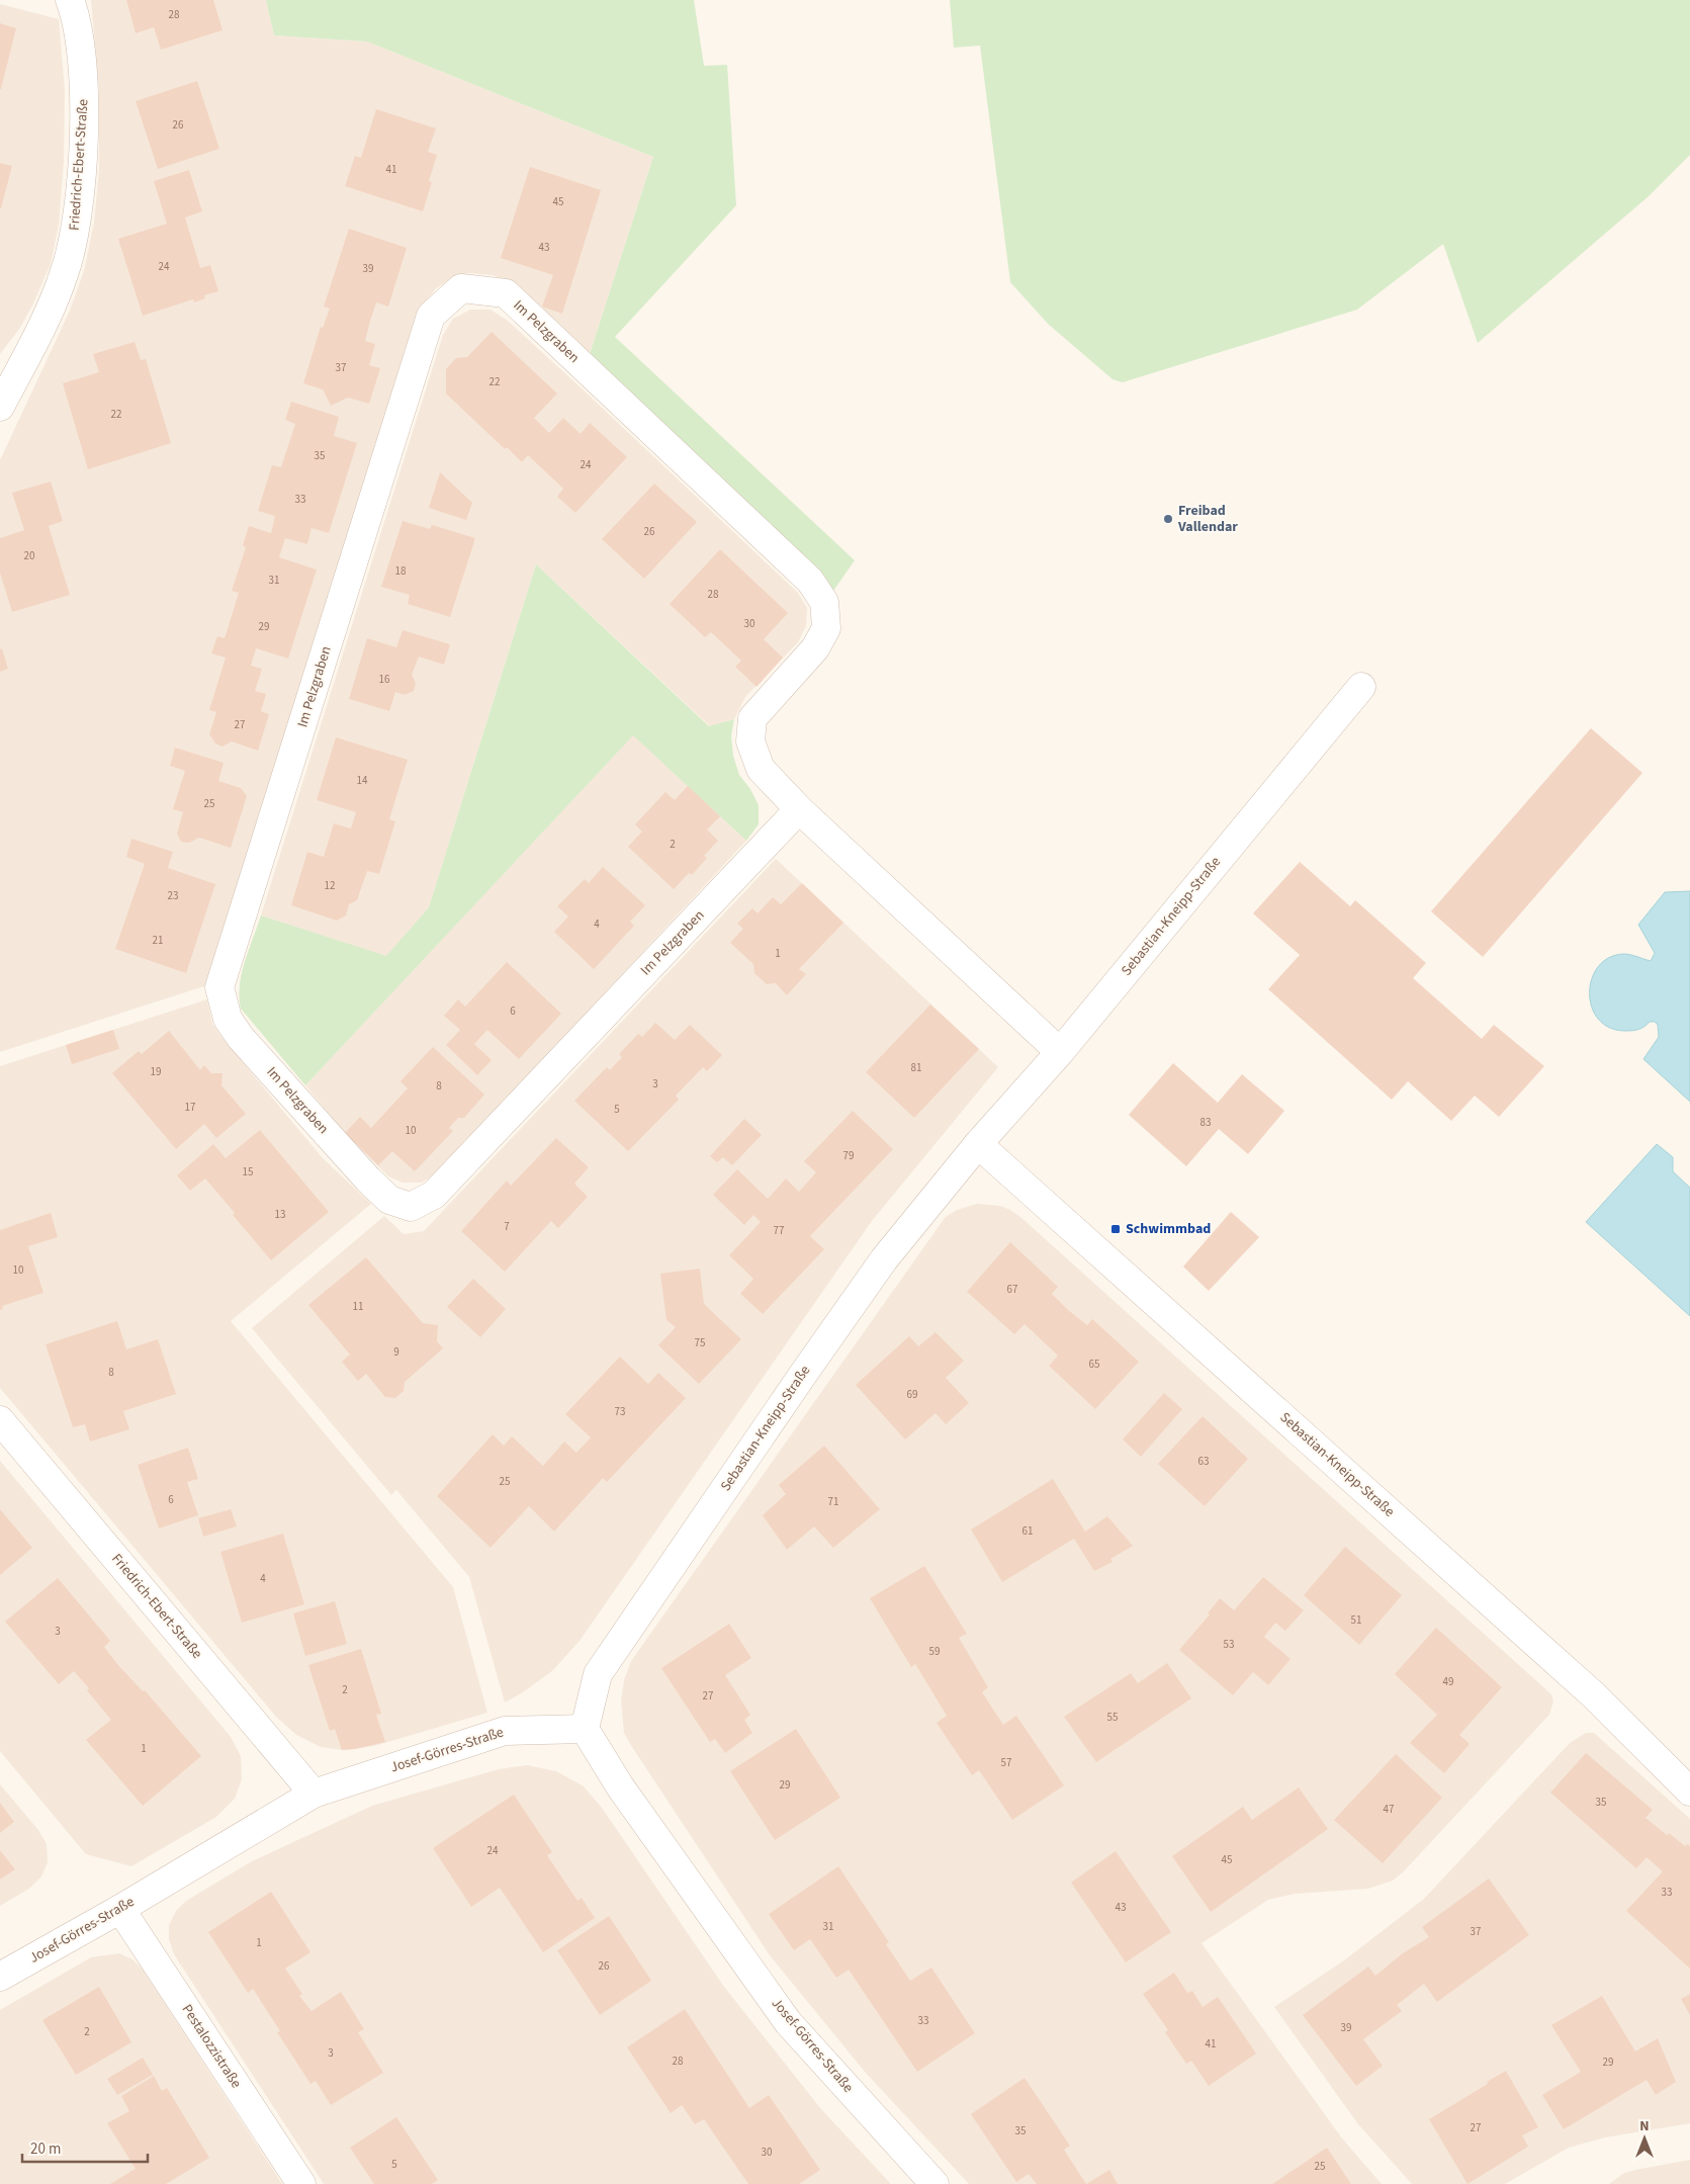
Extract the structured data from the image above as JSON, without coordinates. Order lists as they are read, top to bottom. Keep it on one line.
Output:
{"streets":{"street":["Friedrich-Ebert-Straße","Im Pelzgraben","Sebastian-Kneipp-Straße","Josef-Görres-Straße","Pestalozzistraße"]},"crossings":[["Friedrich-Ebert-Straße","Josef-Görres-Straße"],["Im Pelzgraben","Sebastian-Kneipp-Straße"],["Sebastian-Kneipp-Straße","Josef-Görres-Straße"],["Josef-Görres-Straße","Pestalozzistraße"]],"places":{"other":["Freibad Vallendar"],"transit":["Schwimmbad"]},"house_numbers":["28","26","41","45","43","24","39","37","22","22","35","24","33","26","20","18","31","28","30","29","16","27","14","25","2","12","23","4","21","1","6","81","19","3","8","17","5","83","10","79","15","13","7","77","10","67","11","75","9","65","8","69","73","63","25","6","71","61","4","51","3","53","59","49","2","27","55","1","57","29","35","47","24","45","33","43","31","37","1","26","33","39","2","41","3","28","29","27","35","30","5","25"],"scale_bar":"20 m","north":"top"}
